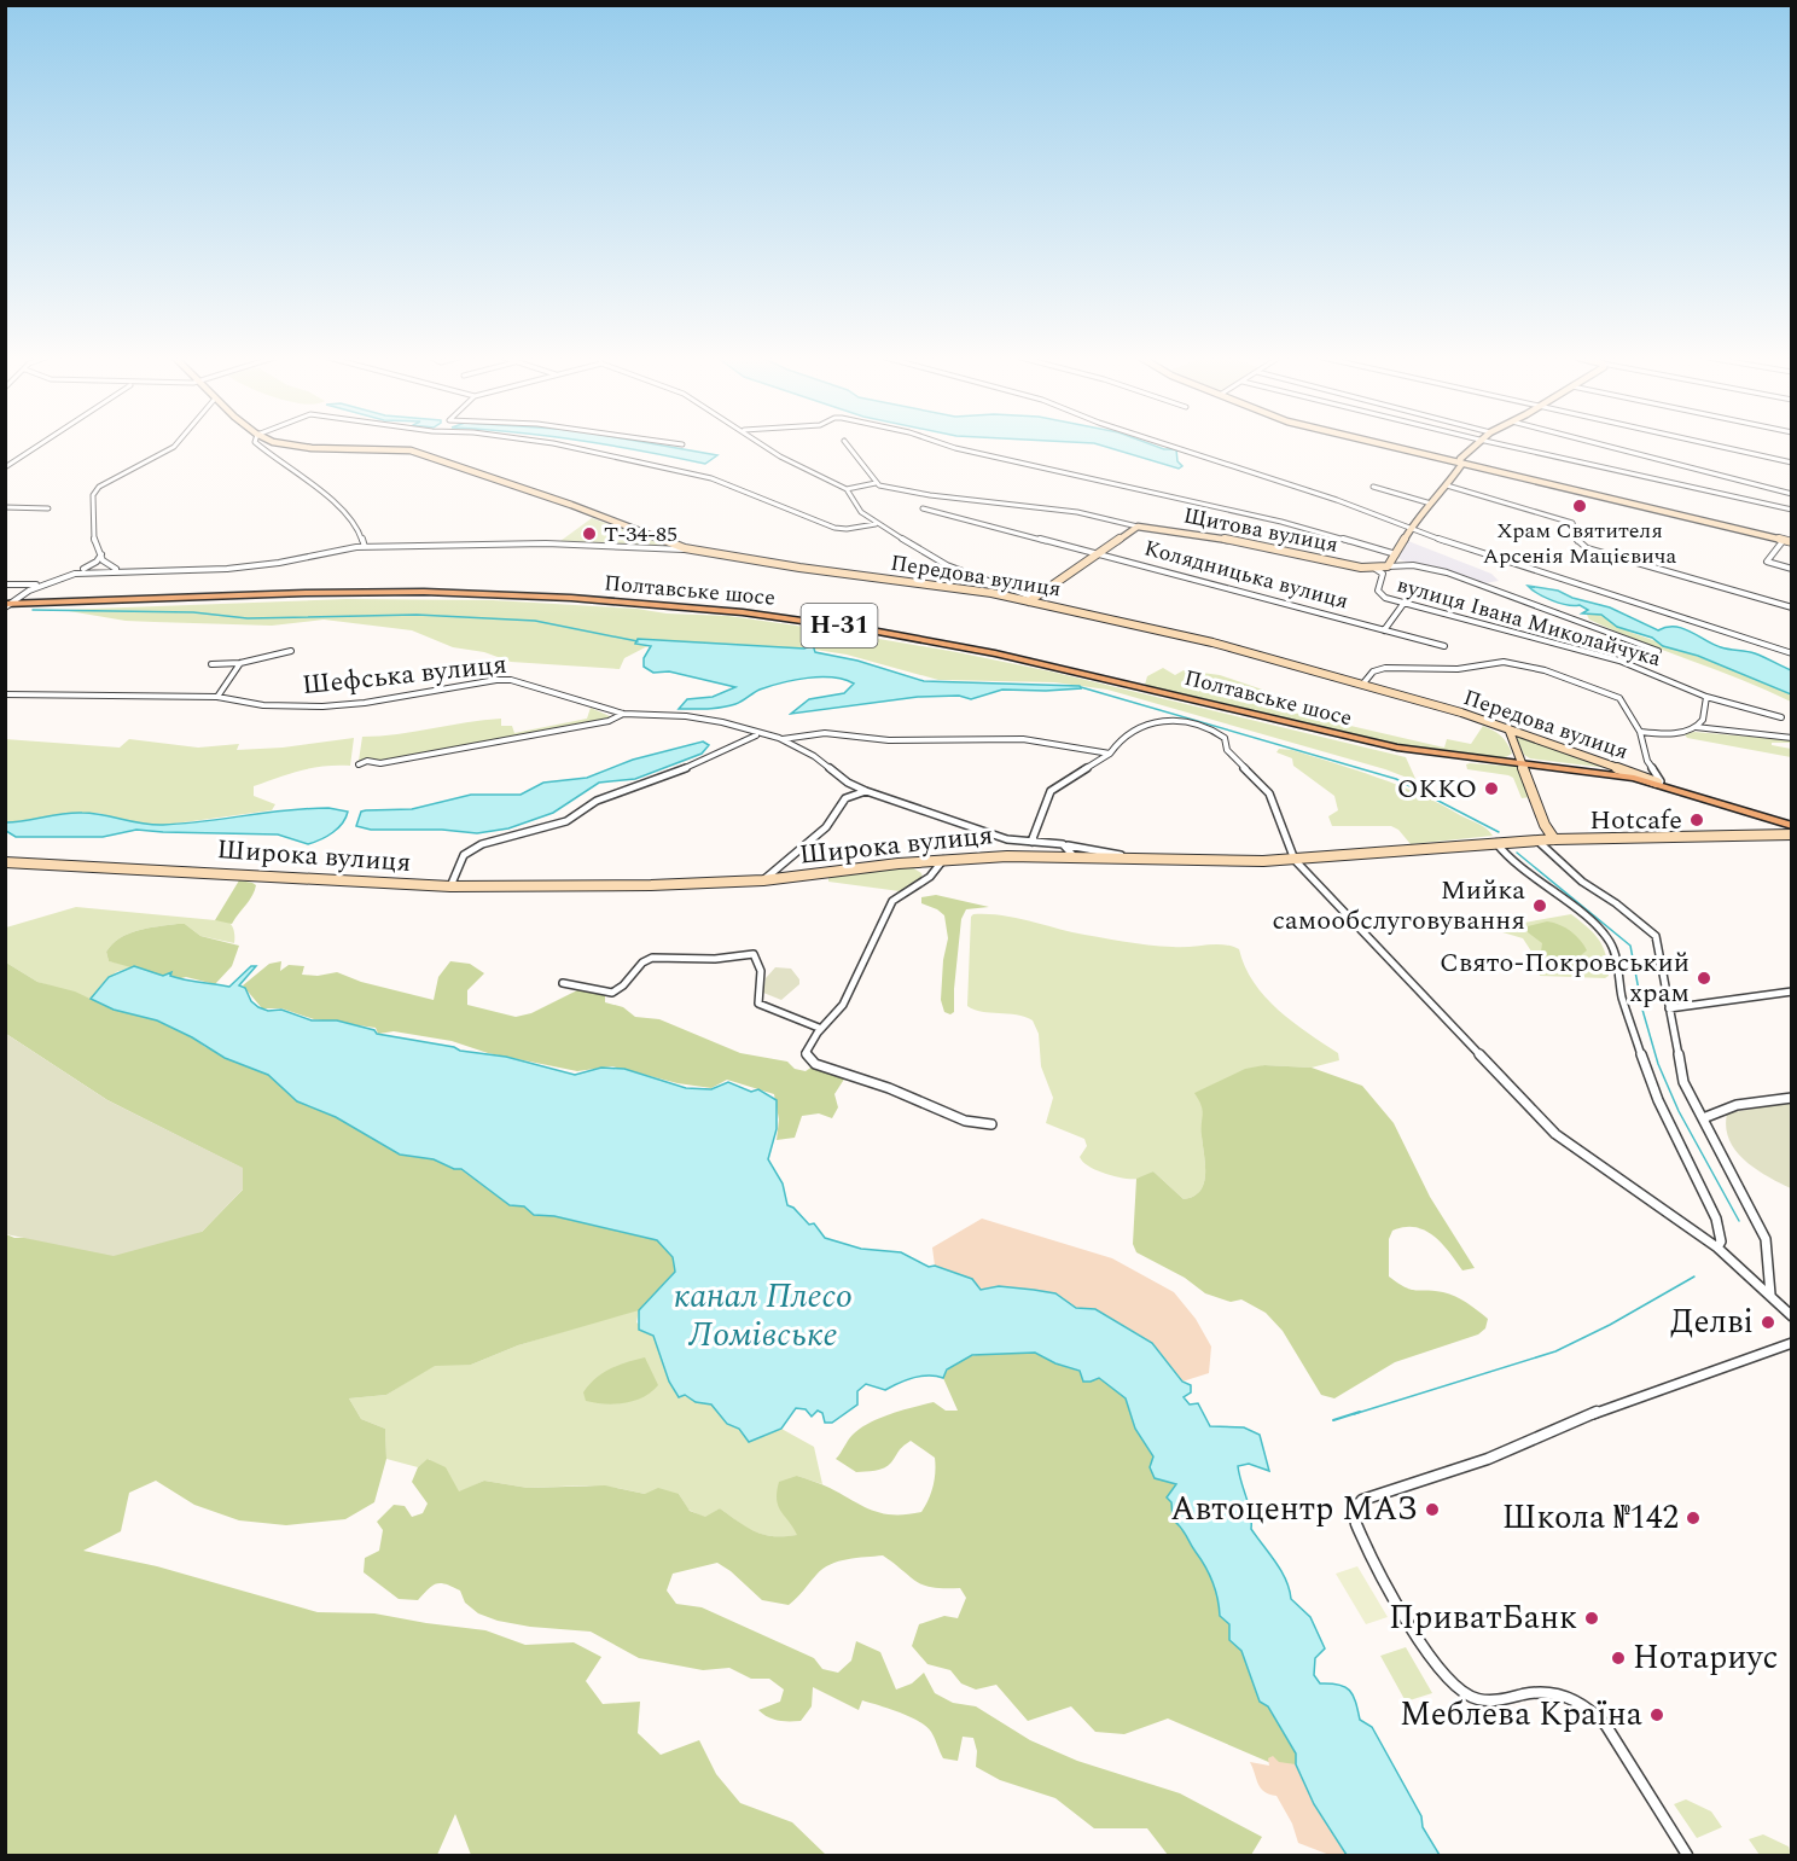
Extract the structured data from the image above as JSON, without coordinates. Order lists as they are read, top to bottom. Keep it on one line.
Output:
{"streets":{"main road":["Передова вулиця","Полтавське шосе","Н-31"],"street":["Щитова вулиця","Колядницька вулиця","вулиця Івана Миколайчука","Шефська вулиця","Широка вулиця"]},"crossings":[["Щитова вулиця","Колядницька вулиця"],["Щитова вулиця","вулиця Івана Миколайчука"],["Колядницька вулиця","Передова вулиця"],["Передова вулиця","Полтавське шосе"]],"water":["канал Плесо Ломівське"],"places":["Храм Святителя Арсенія Мацієвича","Т-34-85","ОККО","Hotcafe","Мийка самообслуговування","Свято-Покровський храм","Делві","Автоцентр МАЗ","Школа №142","ПриватБанк","Нотариус","Меблева Країна"]}
